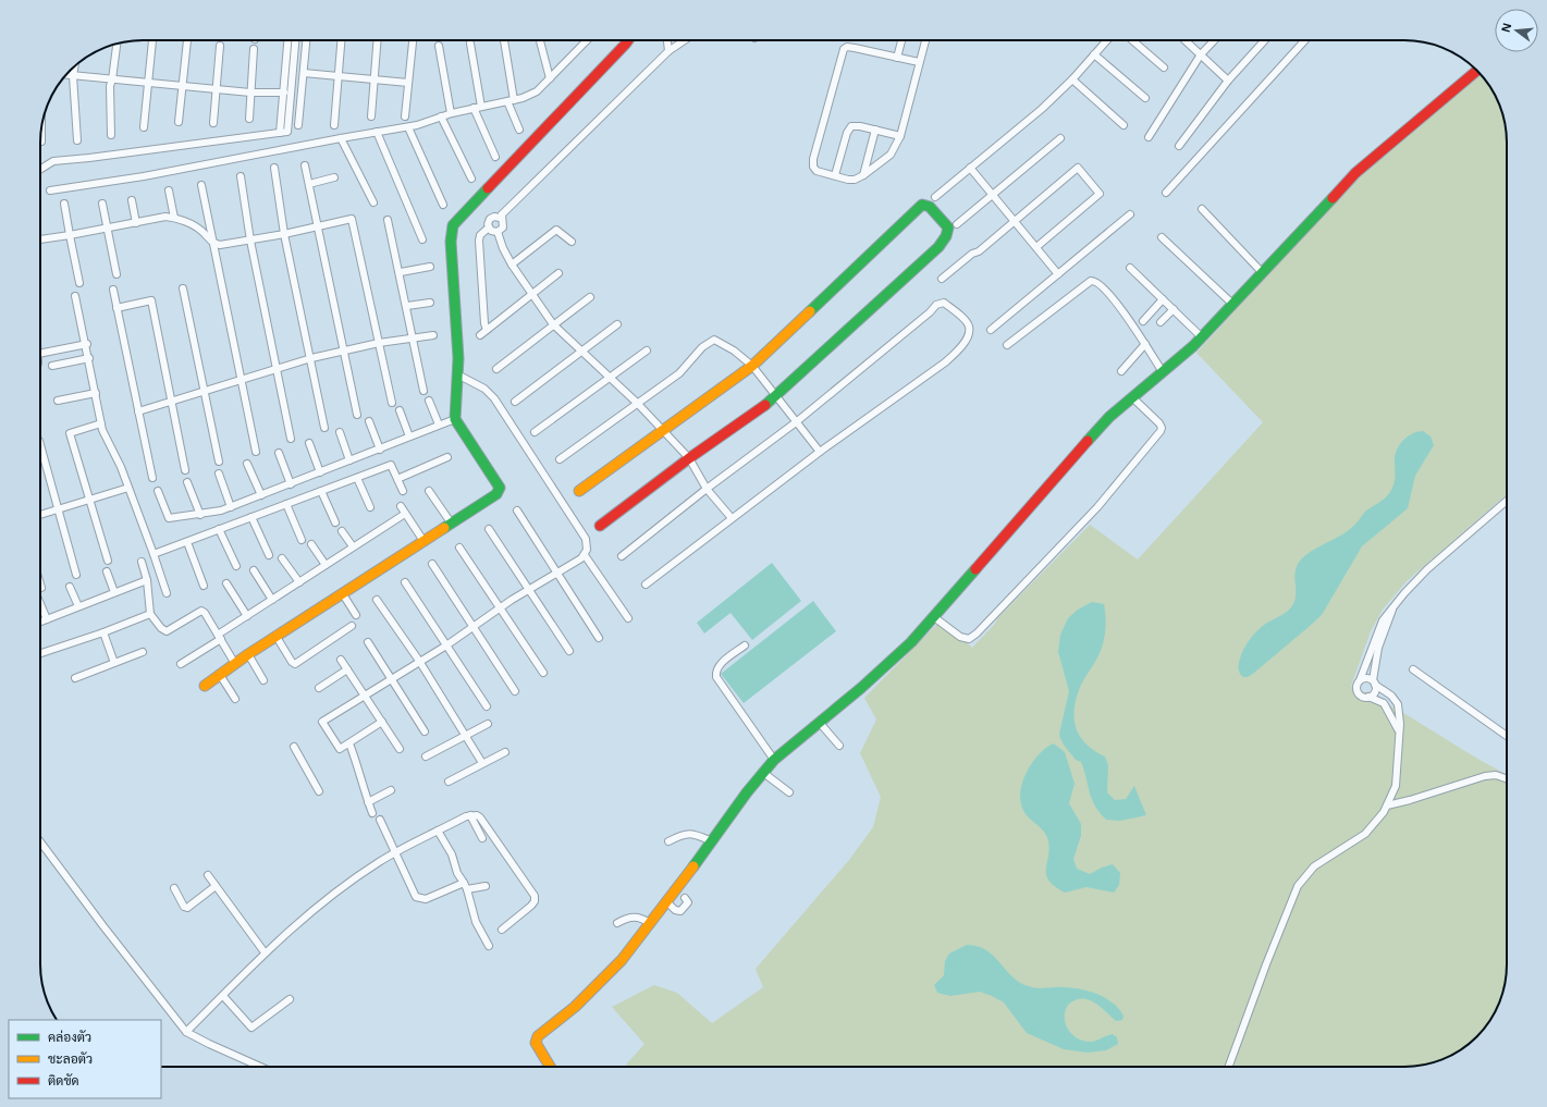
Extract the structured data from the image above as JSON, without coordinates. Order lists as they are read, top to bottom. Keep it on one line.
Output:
{"legend":["คล่องตัว","ชะลอตัว","ติดขัด"],"north":"left"}
